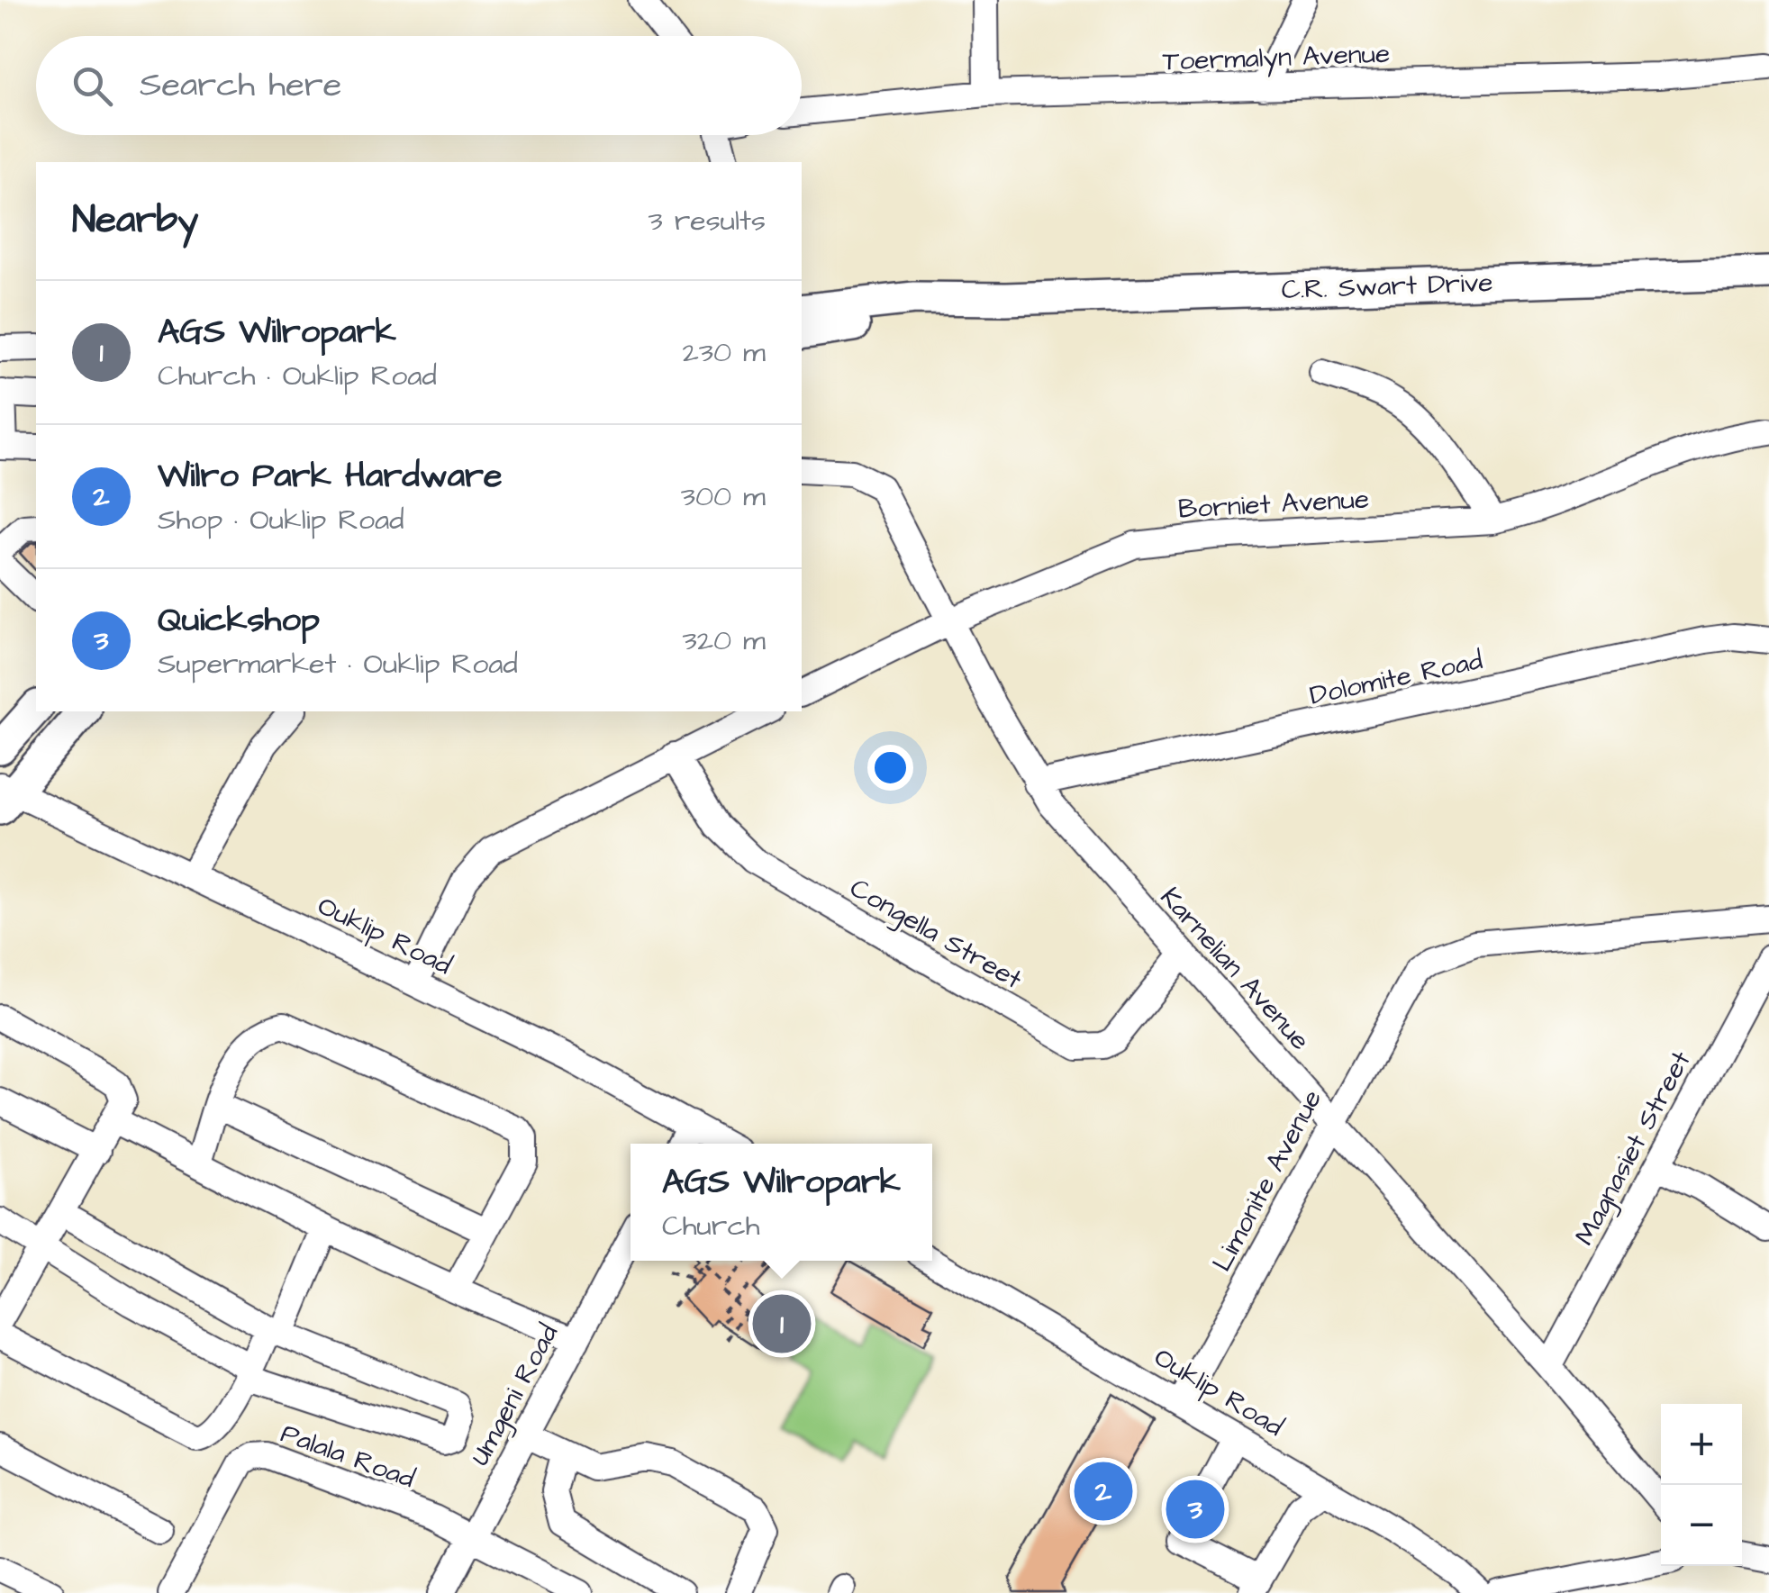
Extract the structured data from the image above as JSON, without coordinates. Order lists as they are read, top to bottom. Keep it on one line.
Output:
{"streets":{"main road":["C.R. Swart Drive"],"street":["Toermalyn Avenue","Borniet Avenue","Dolomite Road","Congella Street","Ouklip Road","Karnelian Avenue","Magnasiet Street","Limonite Avenue","Umgeni Road","Palala Road"]},"crossings":[["Borniet Avenue","Karnelian Avenue"],["Dolomite Road","Karnelian Avenue"],["Congella Street","Karnelian Avenue"],["Ouklip Road","Limonite Avenue"],["Karnelian Avenue","Magnasiet Street"],["Karnelian Avenue","Limonite Avenue"],["Umgeni Road","Palala Road"]],"page":{"search":"Search here","heading":["Nearby","3 results"],"list":[{"mark":"1","name":"AGS Wilropark","note":"Church · Ouklip Road","value":"230 m"},{"mark":"2","name":"Wilro Park Hardware","note":"Shop · Ouklip Road","value":"300 m"},{"mark":"3","name":"Quickshop","note":"Supermarket · Ouklip Road","value":"320 m"}],"popup":["AGS Wilropark","Church"],"pins":["1","2","3"],"map_buttons":["+","−"]}}
